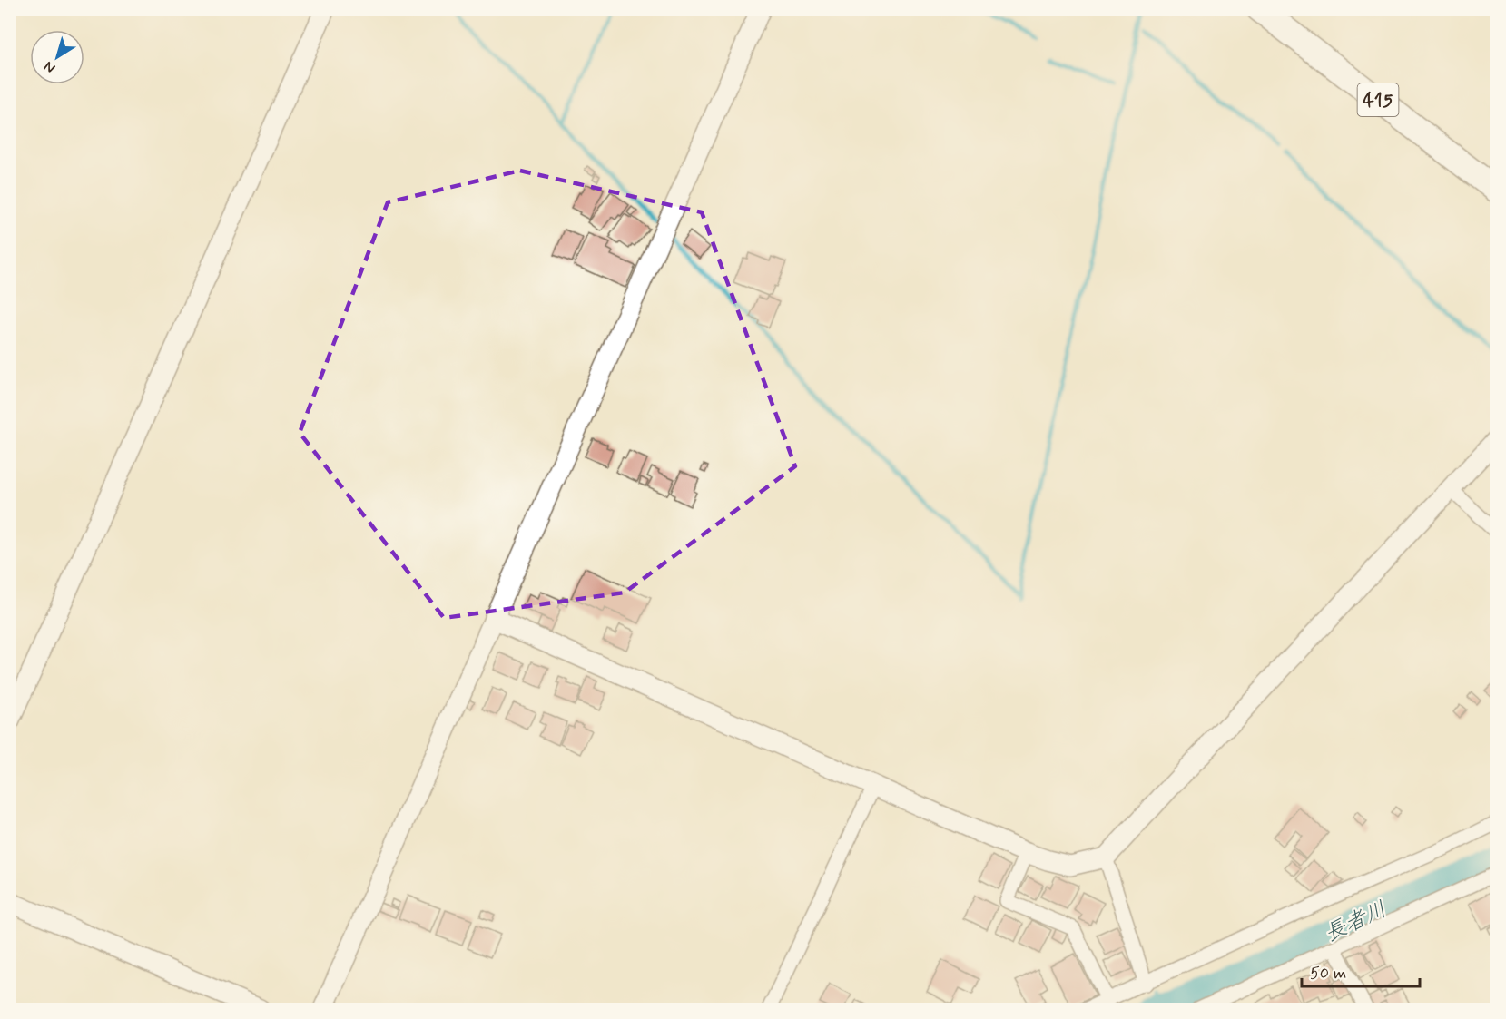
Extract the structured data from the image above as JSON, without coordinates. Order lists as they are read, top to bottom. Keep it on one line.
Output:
{"streets":{"highway":["415"]},"water":["長者川"],"scale_bar":"50 m","north":"bottom left"}
